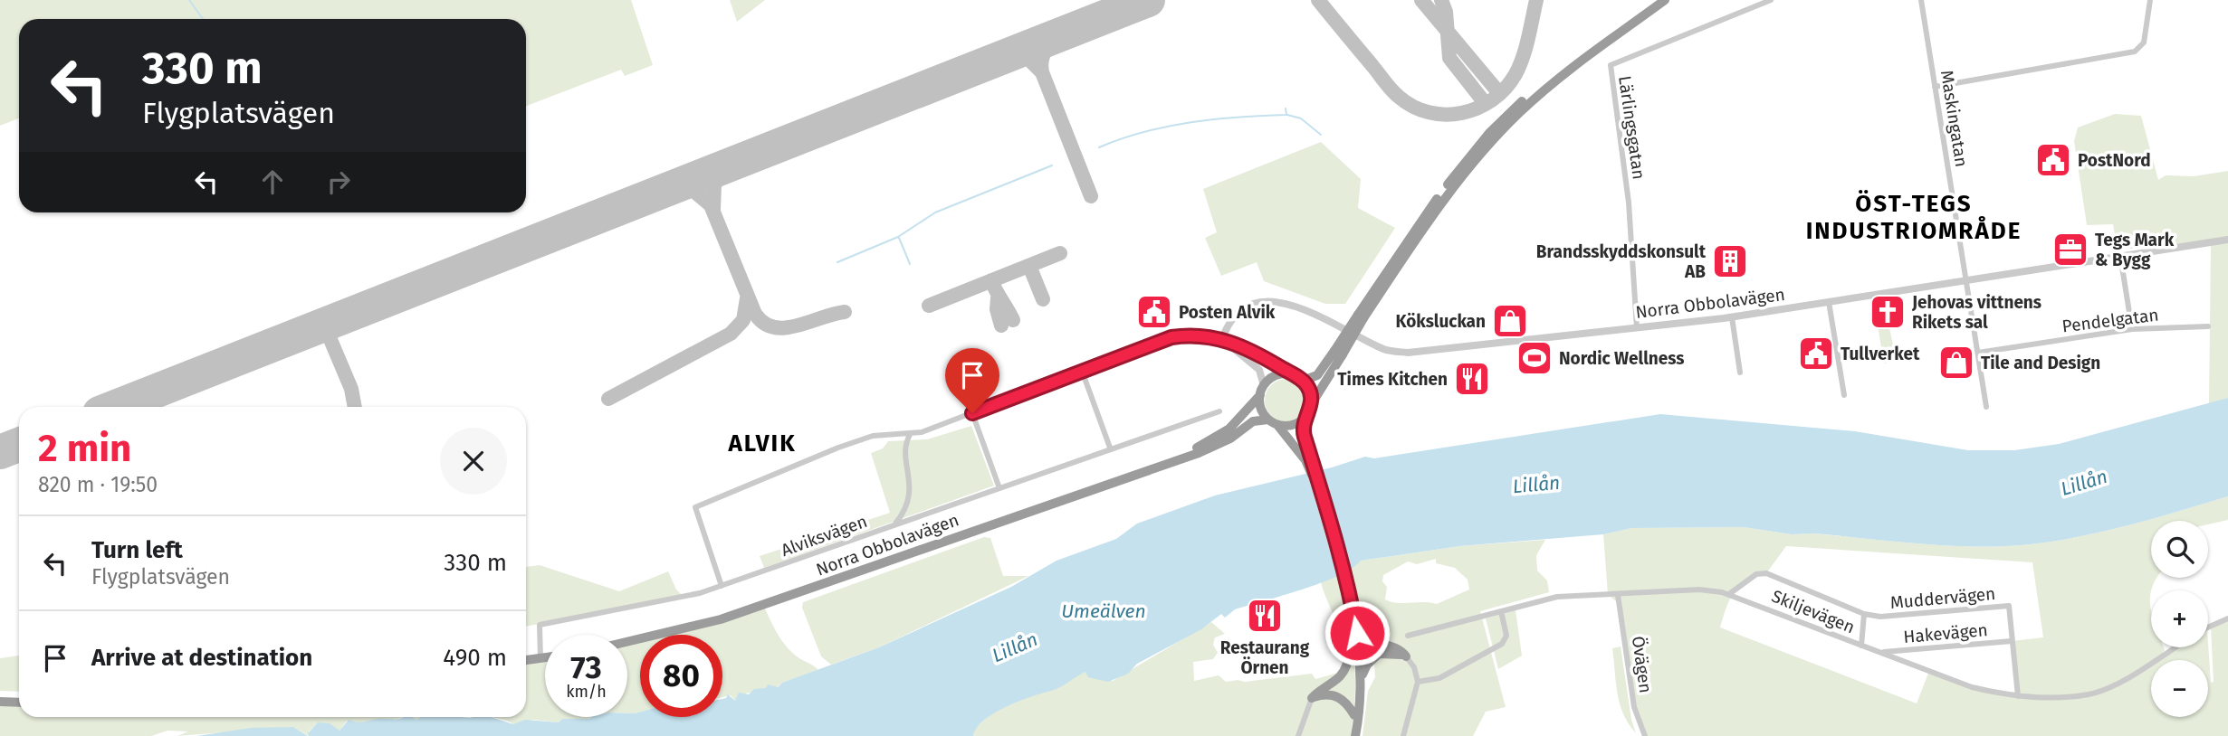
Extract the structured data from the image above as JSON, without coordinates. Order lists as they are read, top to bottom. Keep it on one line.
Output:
{"streets":{"highway":["Norra Obbolavägen"],"street":["Maskingatan","Lärlingsgatan","Pendelgatan","Alviksvägen","Muddervägen","Skiljevägen","Hakevägen","Övägen"]},"crossings":[["Maskingatan","Norra Obbolavägen"],["Maskingatan","Pendelgatan"],["Lärlingsgatan","Norra Obbolavägen"],["Muddervägen","Skiljevägen"],["Muddervägen","Hakevägen"],["Skiljevägen","Hakevägen"],["Skiljevägen","Övägen"]],"districts":["ÖST-TEGS INDUSTRIOMRÅDE","ALVIK"],"water":["Lillån","Umeälven"],"places":{"public building":["PostNord","Posten Alvik","Tullverket"],"office":["Tegs Mark & Bygg"],"building":["Brandsskyddskonsult AB"],"church":["Jehovas vittnens Rikets sal"],"shop":["Köksluckan","Tile and Design"],"sports":["Nordic Wellness"],"restaurant":["Times Kitchen","Restaurang Örnen"]},"page":{"turn":["330 m","Flygplatsvägen"],"heading":["2 min","820 m · 19:50"],"list":[{"name":"Turn left","note":"Flygplatsvägen","value":"330 m"},{"name":"Arrive at destination","value":"490 m"}],"map_buttons":["+","−"],"speed":"73 km/h","limit":"80"}}
